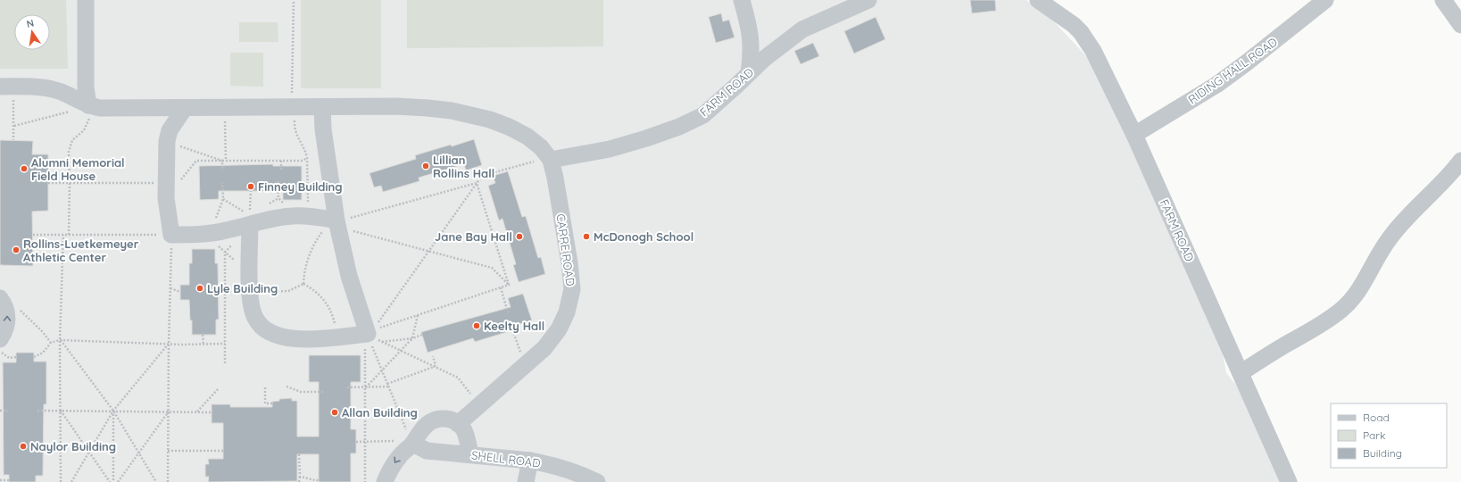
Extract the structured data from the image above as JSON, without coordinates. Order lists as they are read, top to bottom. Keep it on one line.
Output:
{"streets":{"street":["RIDING HALL ROAD","FARM ROAD","CARRE ROAD","SHELL ROAD"]},"crossings":[["RIDING HALL ROAD","FARM ROAD"],["FARM ROAD","CARRE ROAD"]],"places":["Lillian Rollins Hall","Alumni Memorial Field House","Finney Building","Jane Bay Hall","McDonogh School","Rollins-Luetkemeyer Athletic Center","Lyle Building","Keelty Hall","Allan Building","Naylor Building"],"legend":["Road","Park","Building"],"north":"top"}
